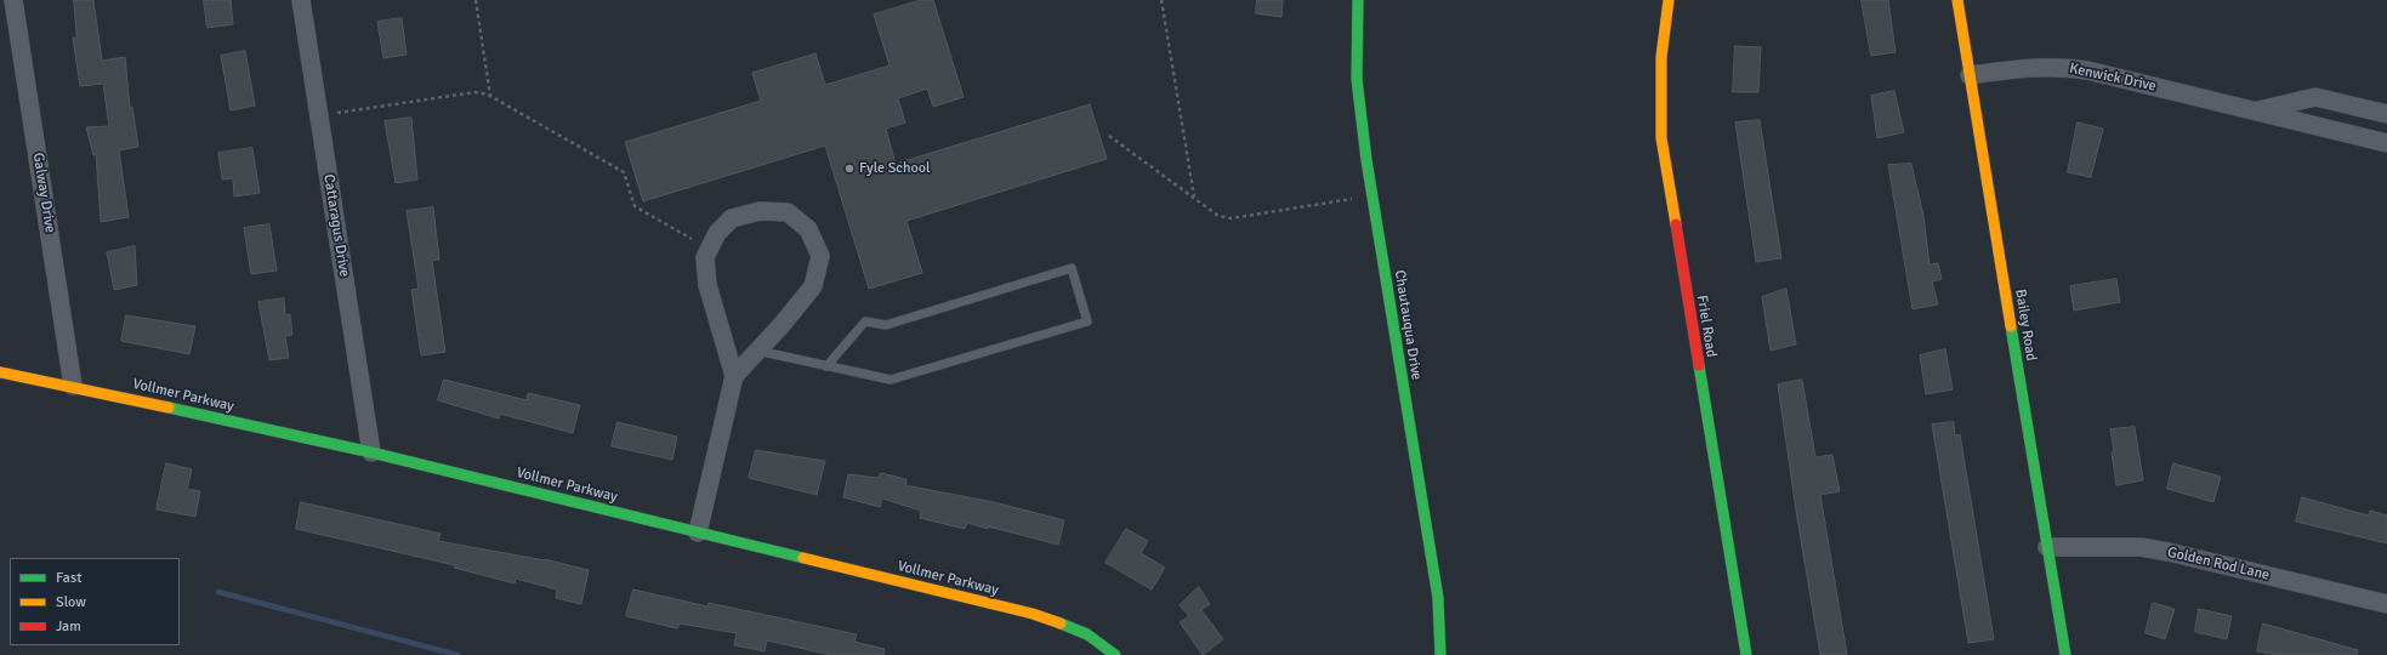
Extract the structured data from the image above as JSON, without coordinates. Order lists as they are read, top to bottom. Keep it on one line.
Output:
{"streets":{"street":["Kenwick Drive","Galway Drive","Cattaragus Drive","Chautauqua Drive","Bailey Road","Friel Road","Vollmer Parkway","Golden Rod Lane"]},"crossings":[["Kenwick Drive","Bailey Road"],["Galway Drive","Vollmer Parkway"],["Cattaragus Drive","Vollmer Parkway"],["Bailey Road","Golden Rod Lane"]],"places":["Fyle School"],"legend":["Fast","Slow","Jam"]}
